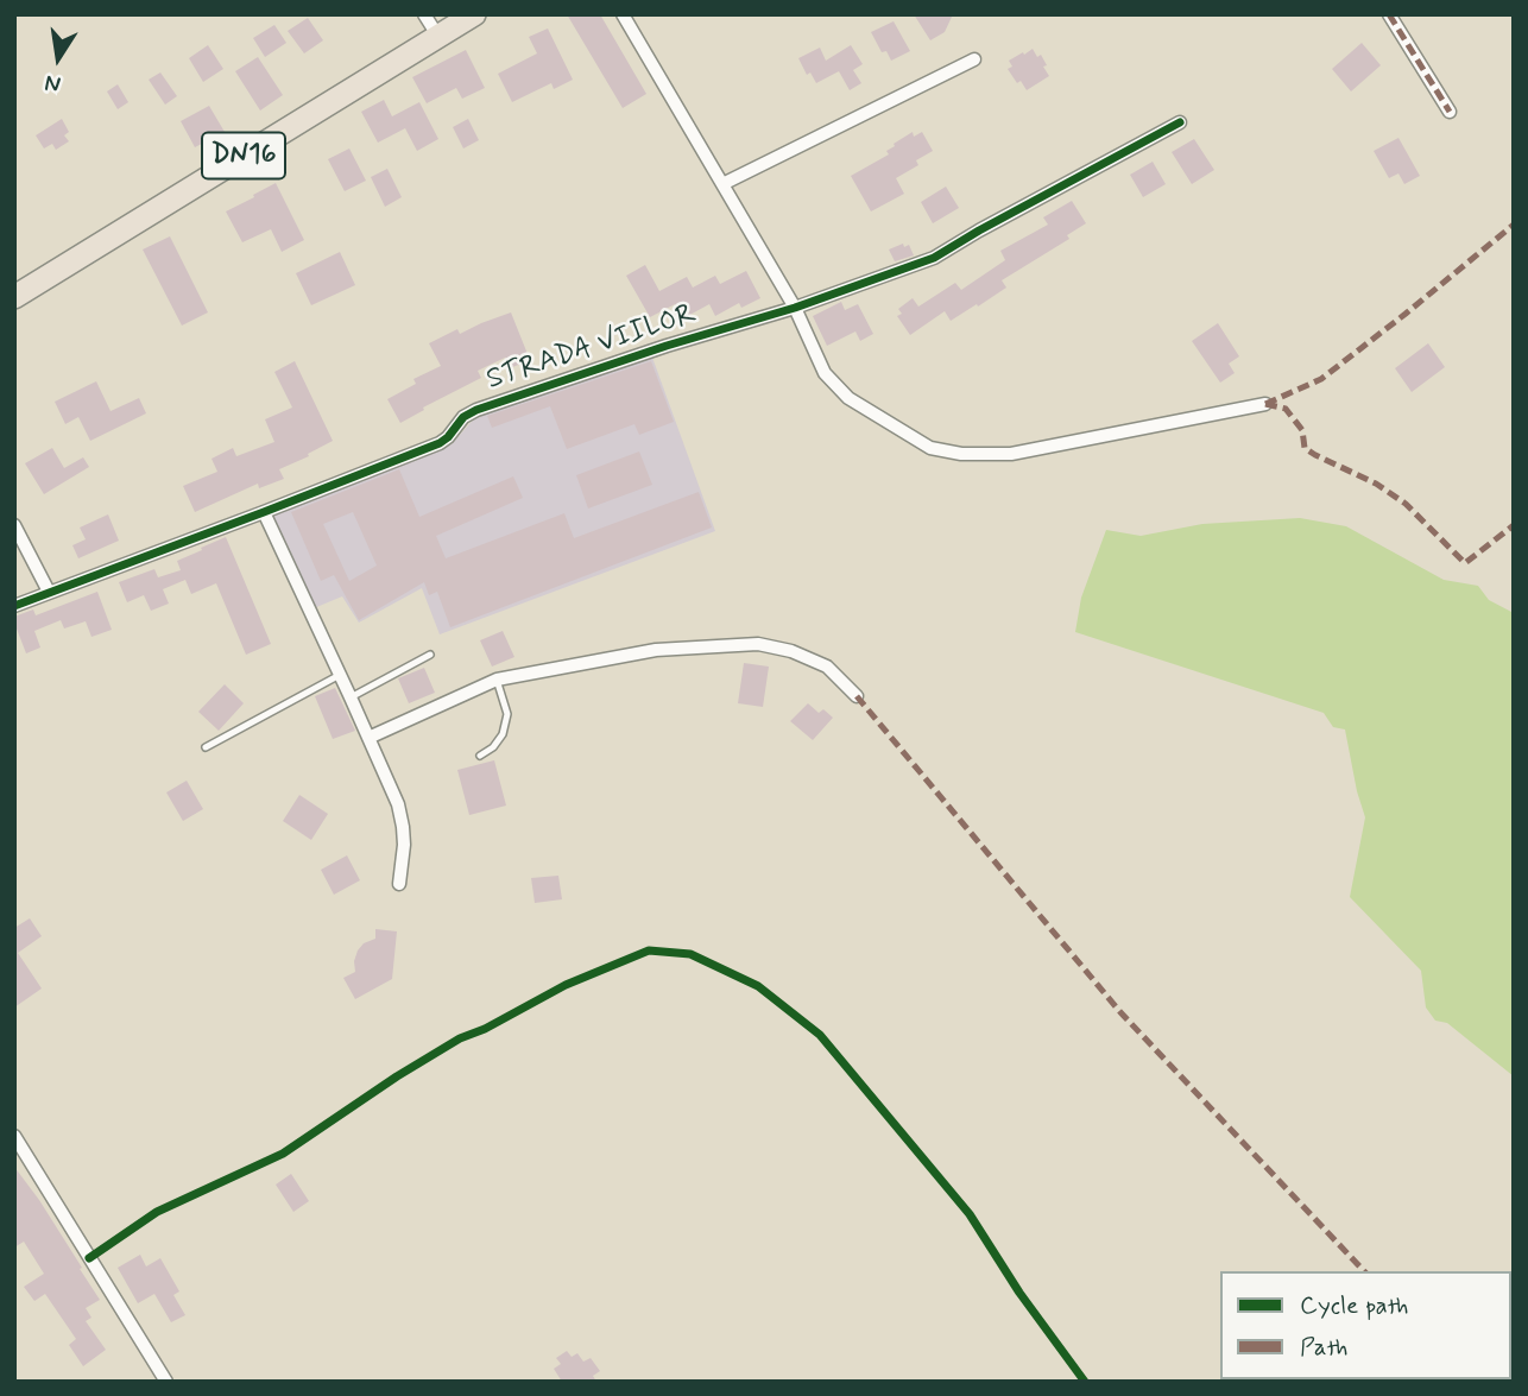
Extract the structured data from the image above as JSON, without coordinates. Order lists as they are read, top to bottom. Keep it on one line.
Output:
{"streets":{"highway":["DN16"],"street":["STRADA VIILOR"]},"legend":["Cycle path","Path"],"north":"bottom"}
